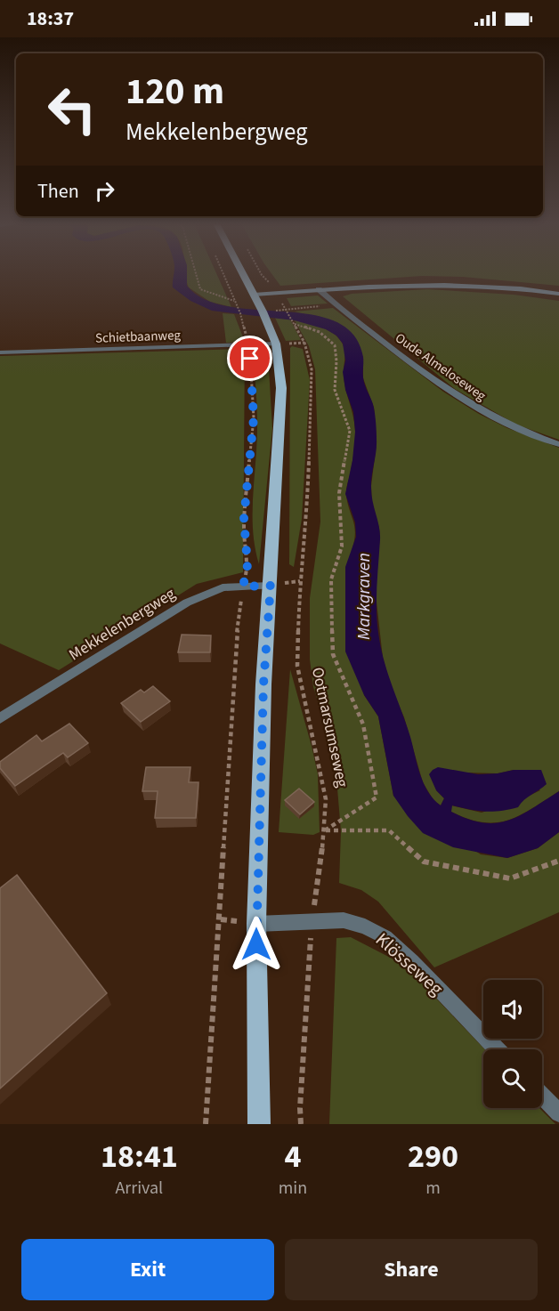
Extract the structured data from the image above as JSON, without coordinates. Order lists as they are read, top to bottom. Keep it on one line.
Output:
{"streets":{"street":["Schietbaanweg","Oude Almeloseweg","Mekkelenbergweg","Klösseweg"],"path":["Ootmarsumseweg"]},"crossings":[["Ootmarsumseweg","Klösseweg"]],"water":["Markgraven"],"page":{"status":"18:37","turn":["120 m","Mekkelenbergweg"],"then":"Then","eta":["18:41","Arrival","4","min","290","m"],"buttons":["Exit","Share"]}}
